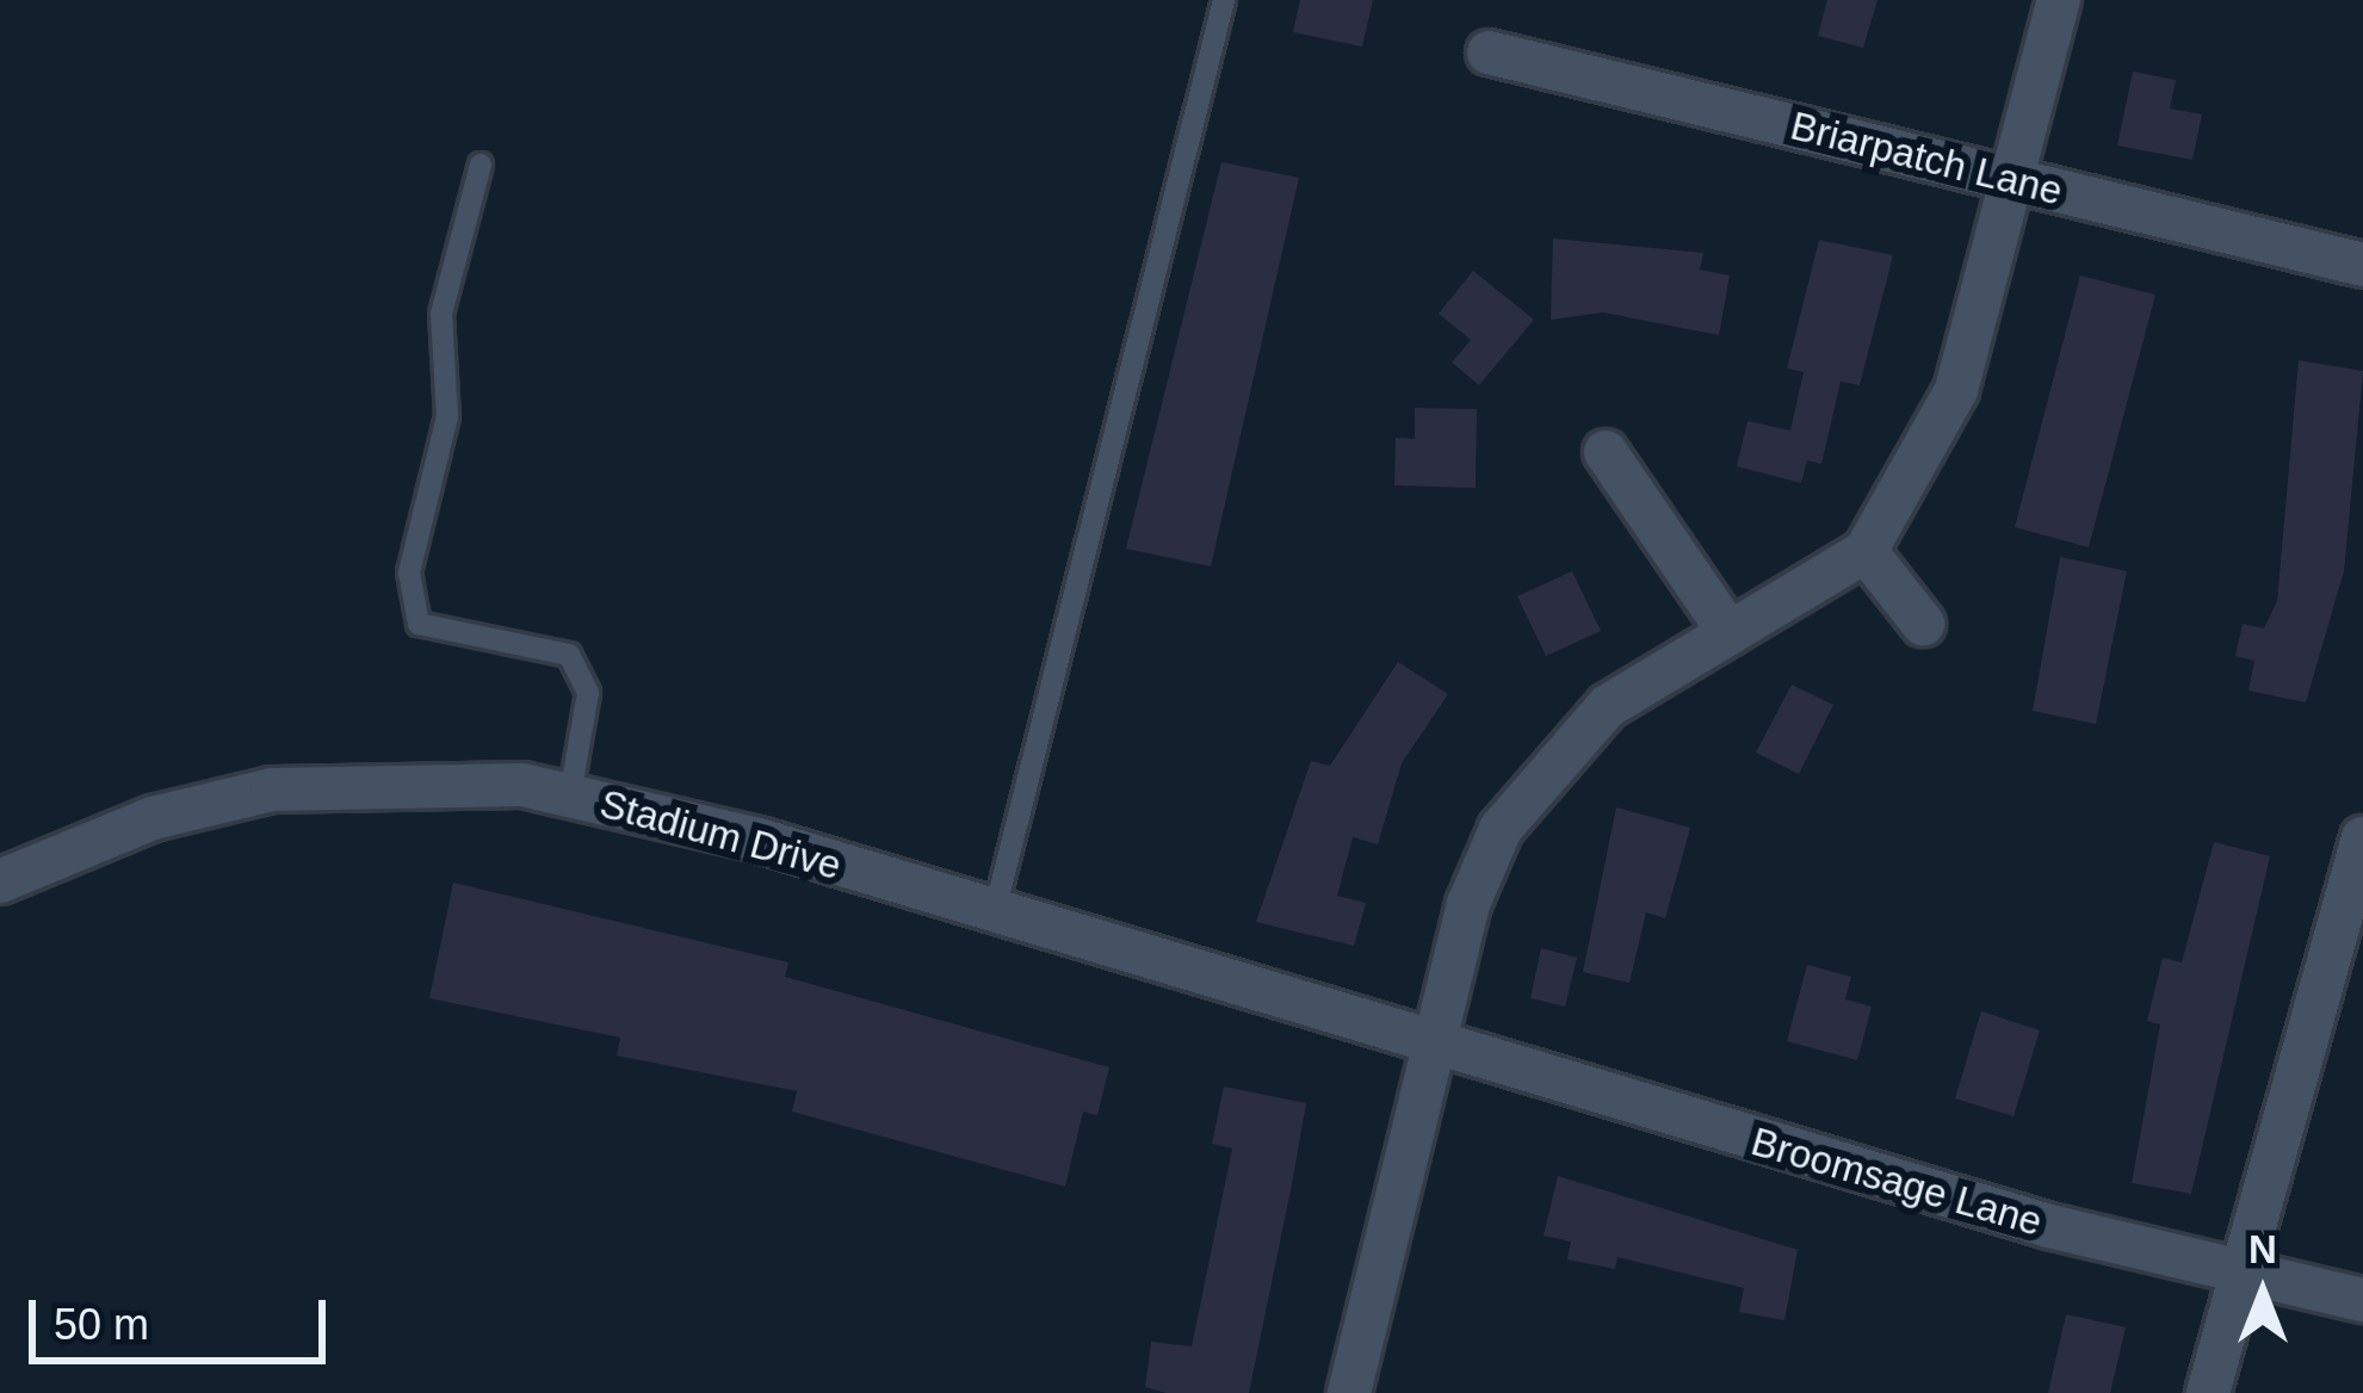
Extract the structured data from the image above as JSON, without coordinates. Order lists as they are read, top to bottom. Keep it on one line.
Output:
{"streets":{"street":["Briarpatch Lane","Stadium Drive","Broomsage Lane"]},"crossings":[["Stadium Drive","Broomsage Lane"]],"scale_bar":"50 m","north":"top"}
